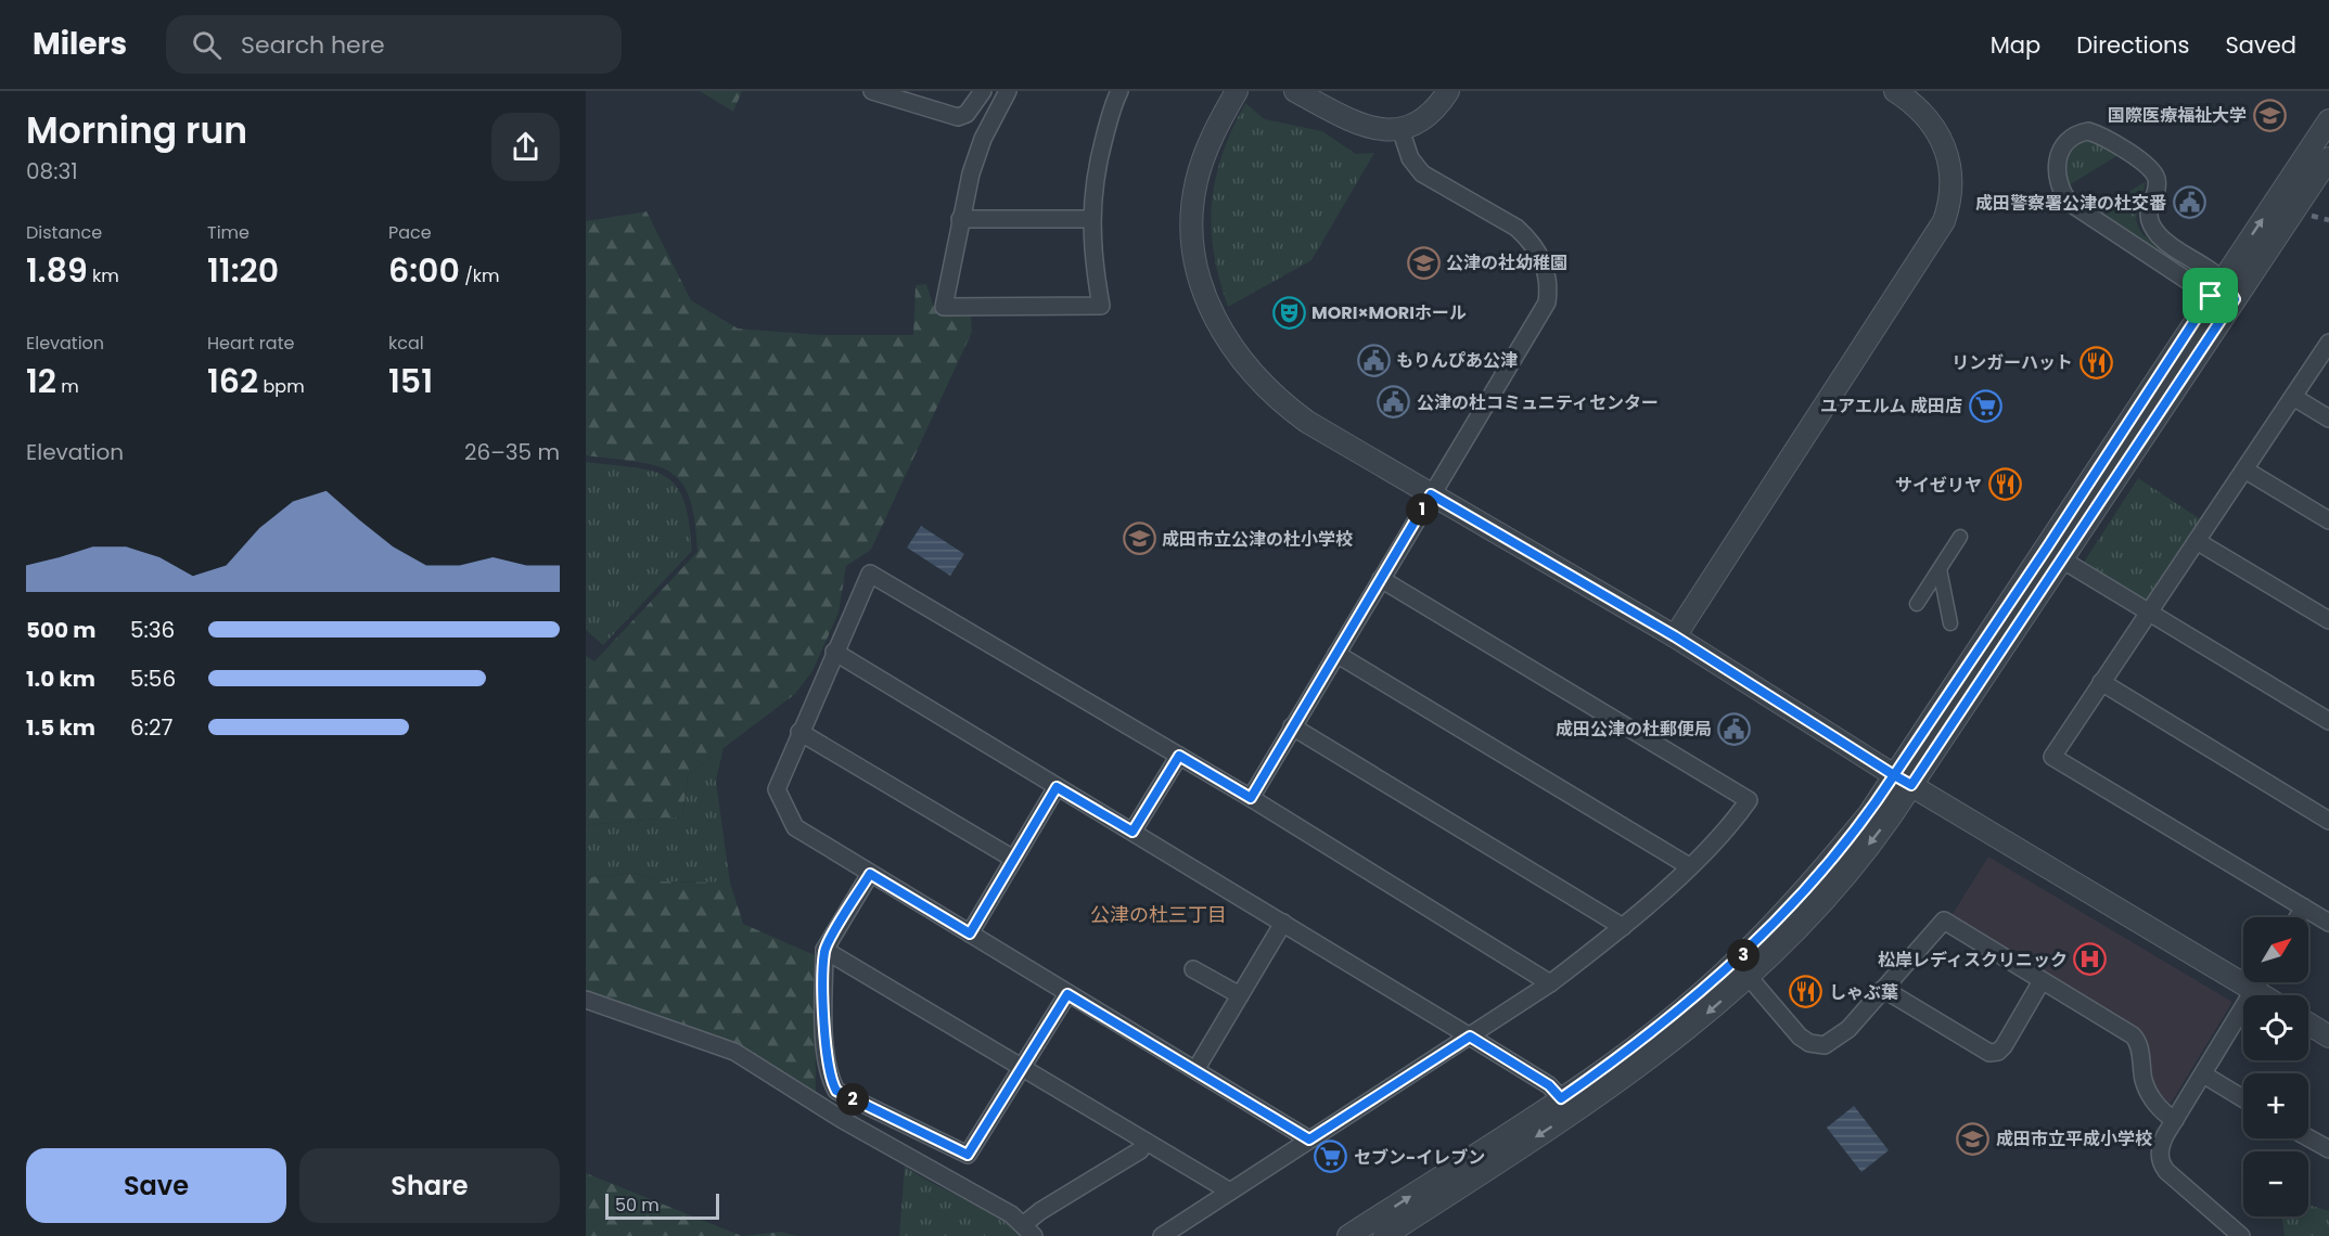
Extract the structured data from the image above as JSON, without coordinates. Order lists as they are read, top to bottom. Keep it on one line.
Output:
{"districts":["公津の杜三丁目"],"places":{"school or university":["国際医療福祉大学","公津の社幼稚園","成田市立公津の杜小学校","成田市立平成小学校"],"public building":["成田警察署公津の杜交番","もりんぴあ公津","公津の杜コミュニティセンター","成田公津の杜郵便局"],"theatre":["MORI×MORIホール"],"restaurant":["リンガーハット","サイゼリヤ","しゃぶ葉"],"supermarket":["ユアエルム 成田店","セブン-イレブン"],"hospital":["松岸レディスクリニック"]},"scale_bar":"50 m","north":"top right","page":{"header":"Milers","search":"Search here","nav":["Map","Directions","Saved"],"heading":["Morning run","08:31"],"stats":[["Distance","1.89 km"],["Time","11:20"],["Pace","6:00 /km"],["Elevation","12 m"],["Heart rate","162 bpm"],["kcal","151"]],"chart":["Elevation","26–35 m"],"pins":["1","3","2"],"list":[{"name":"500 m","note":"5:36"},{"name":"1.0 km","note":"5:56"},{"name":"1.5 km","note":"6:27"}],"map_buttons":["+","−"],"buttons":["Save","Share"],"scale":"50 m"}}
